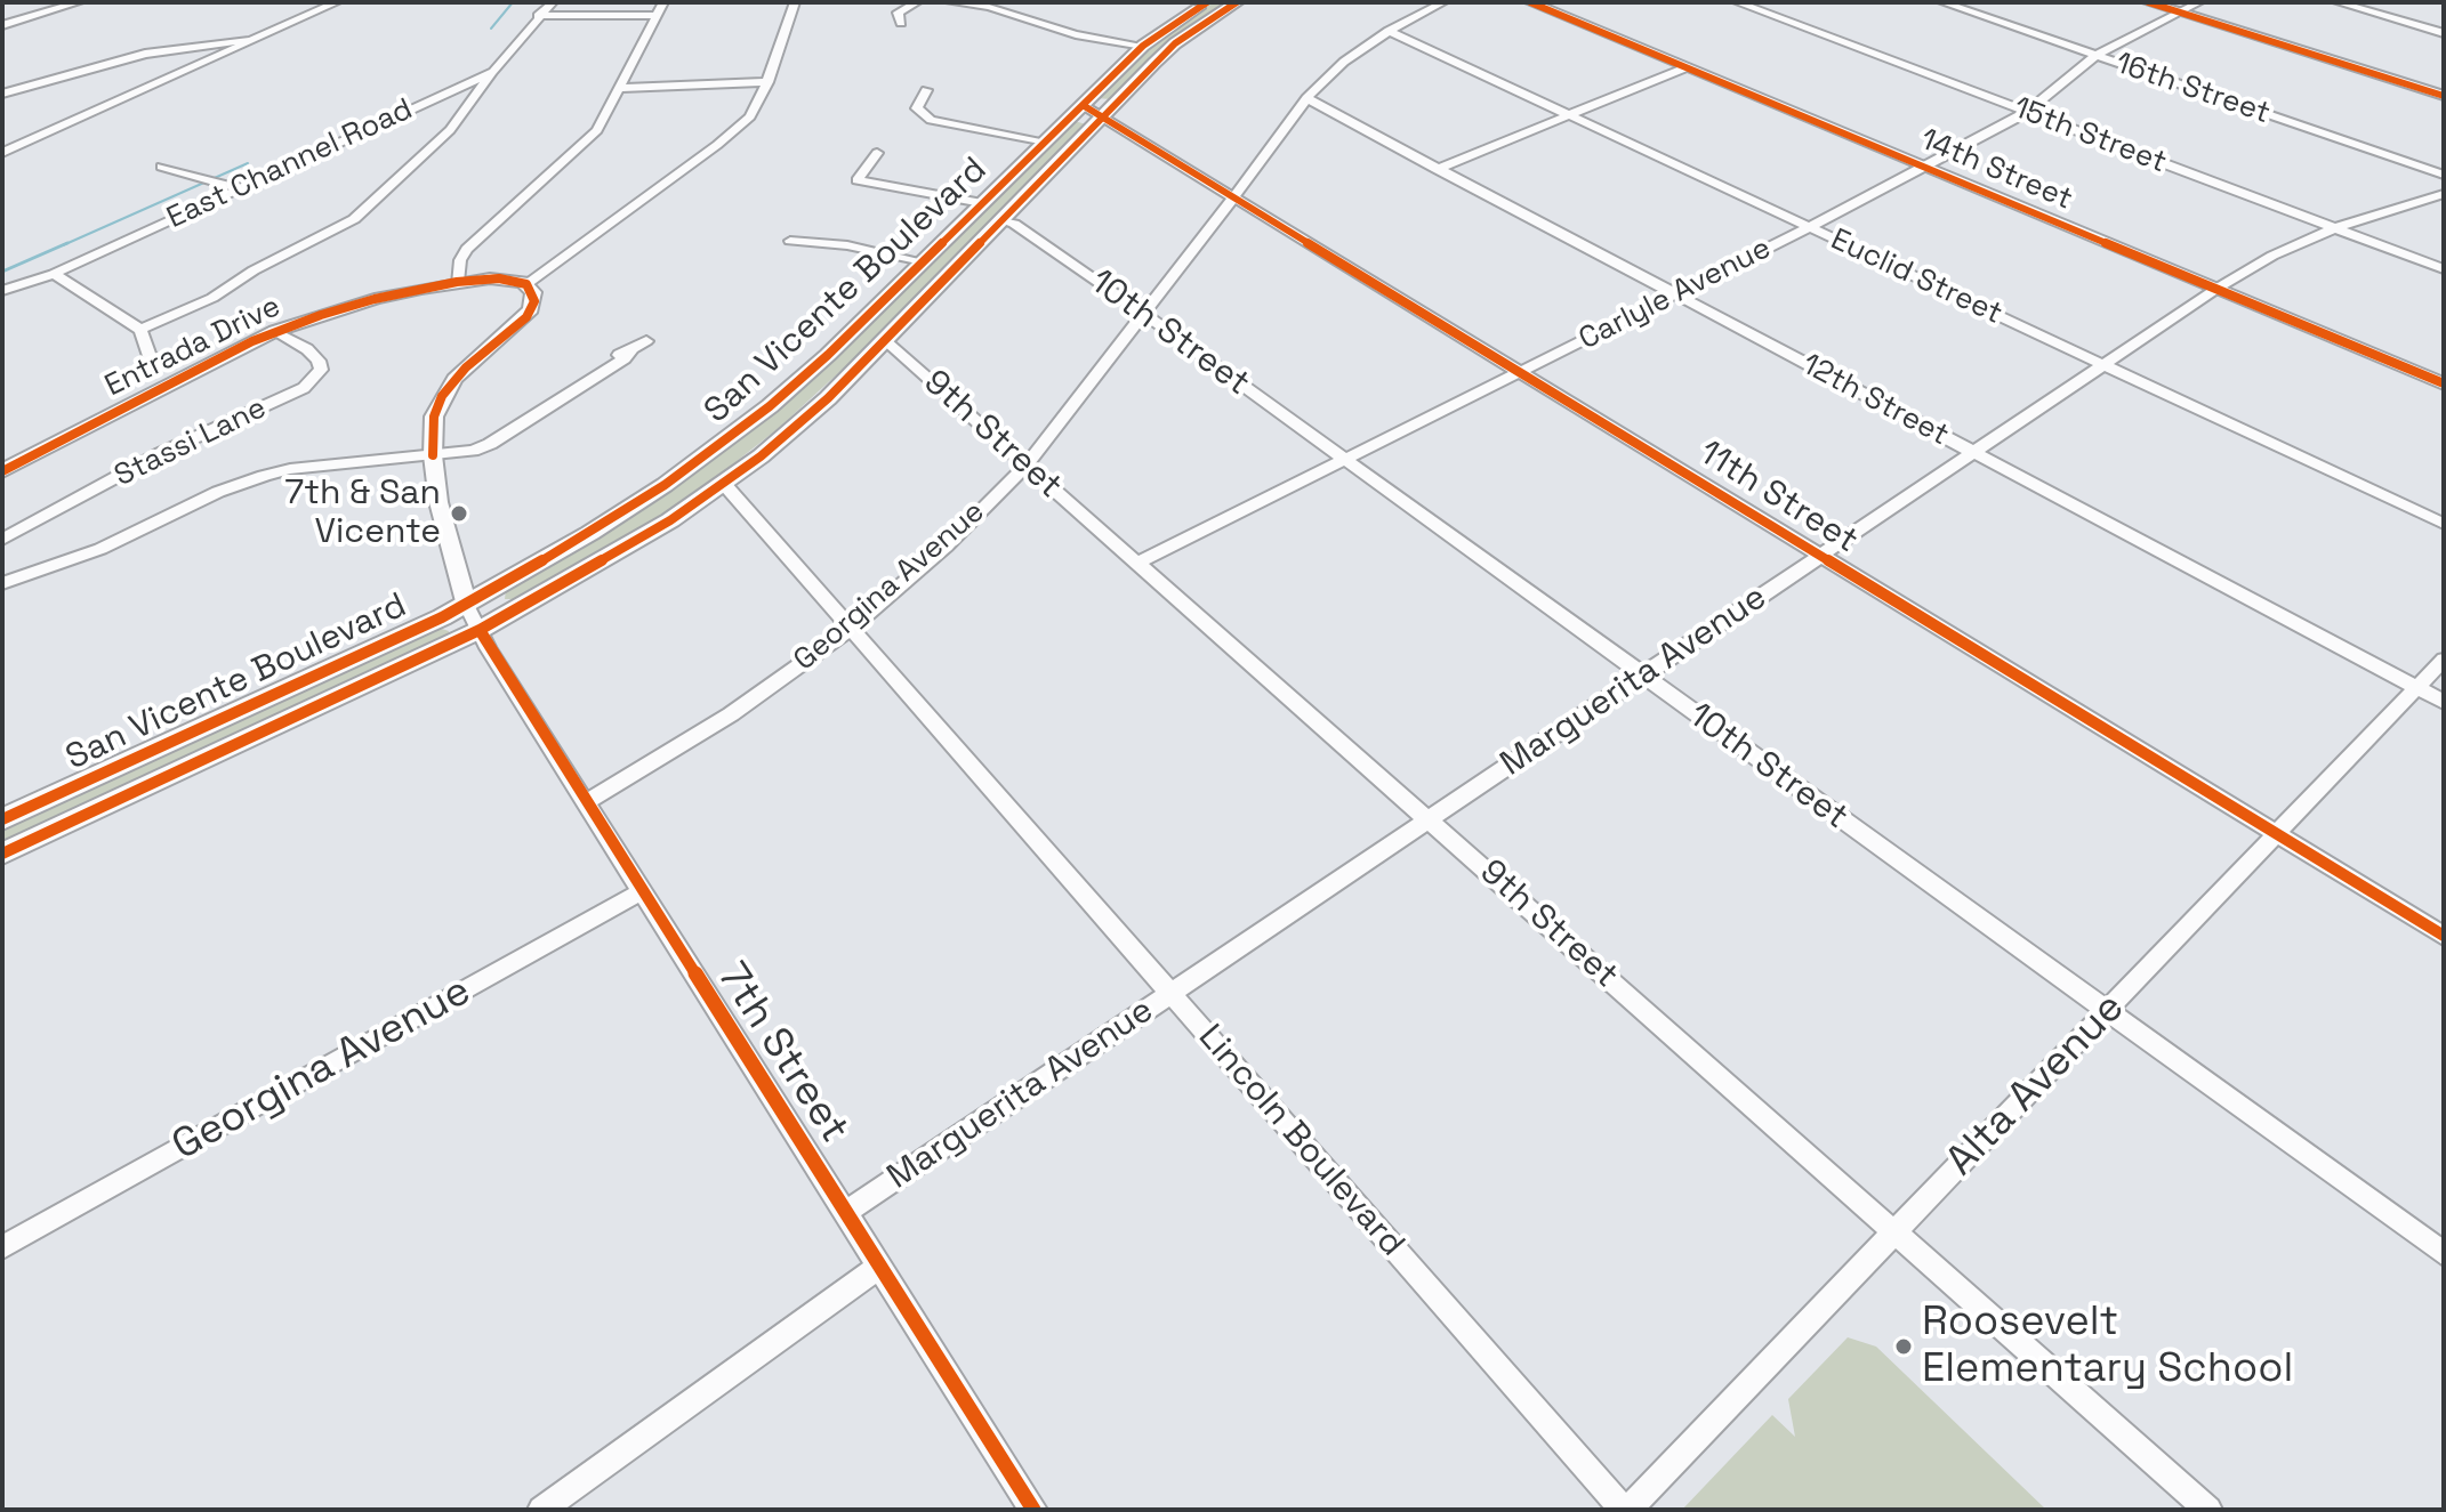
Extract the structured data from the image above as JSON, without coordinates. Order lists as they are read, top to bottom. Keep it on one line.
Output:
{"streets":{"main road":["San Vicente Boulevard"],"street":["16th Street","15th Street","East Channel Road","14th Street","Euclid Street","Carlyle Avenue","10th Street","Entrada Drive","12th Street","9th Street","Stassi Lane","11th Street","Georgina Avenue","Marguerita Avenue","7th Street","Alta Avenue","Lincoln Boulevard"]},"crossings":[["16th Street","Carlyle Avenue"],["15th Street","Carlyle Avenue"],["15th Street","Marguerita Avenue"],["14th Street","Carlyle Avenue"],["14th Street","Marguerita Avenue"],["Euclid Street","Carlyle Avenue"],["Euclid Street","Georgina Avenue"],["Euclid Street","Marguerita Avenue"],["San Vicente Boulevard","11th Street"],["San Vicente Boulevard","7th Street"],["Carlyle Avenue","10th Street"],["Carlyle Avenue","12th Street"],["Carlyle Avenue","9th Street"],["Carlyle Avenue","11th Street"],["10th Street","Georgina Avenue"],["10th Street","Marguerita Avenue"],["10th Street","Alta Avenue"],["Entrada Drive","Stassi Lane"],["12th Street","Georgina Avenue"],["12th Street","Marguerita Avenue"],["12th Street","Alta Avenue"],["9th Street","Georgina Avenue"],["9th Street","Marguerita Avenue"],["9th Street","Alta Avenue"],["11th Street","Georgina Avenue"],["11th Street","Marguerita Avenue"],["11th Street","Alta Avenue"],["Georgina Avenue","7th Street"],["Georgina Avenue","Lincoln Boulevard"],["Marguerita Avenue","7th Street"],["Marguerita Avenue","Lincoln Boulevard"],["Alta Avenue","Lincoln Boulevard"]],"places":["7th & San Vicente","Roosevelt Elementary School"]}
